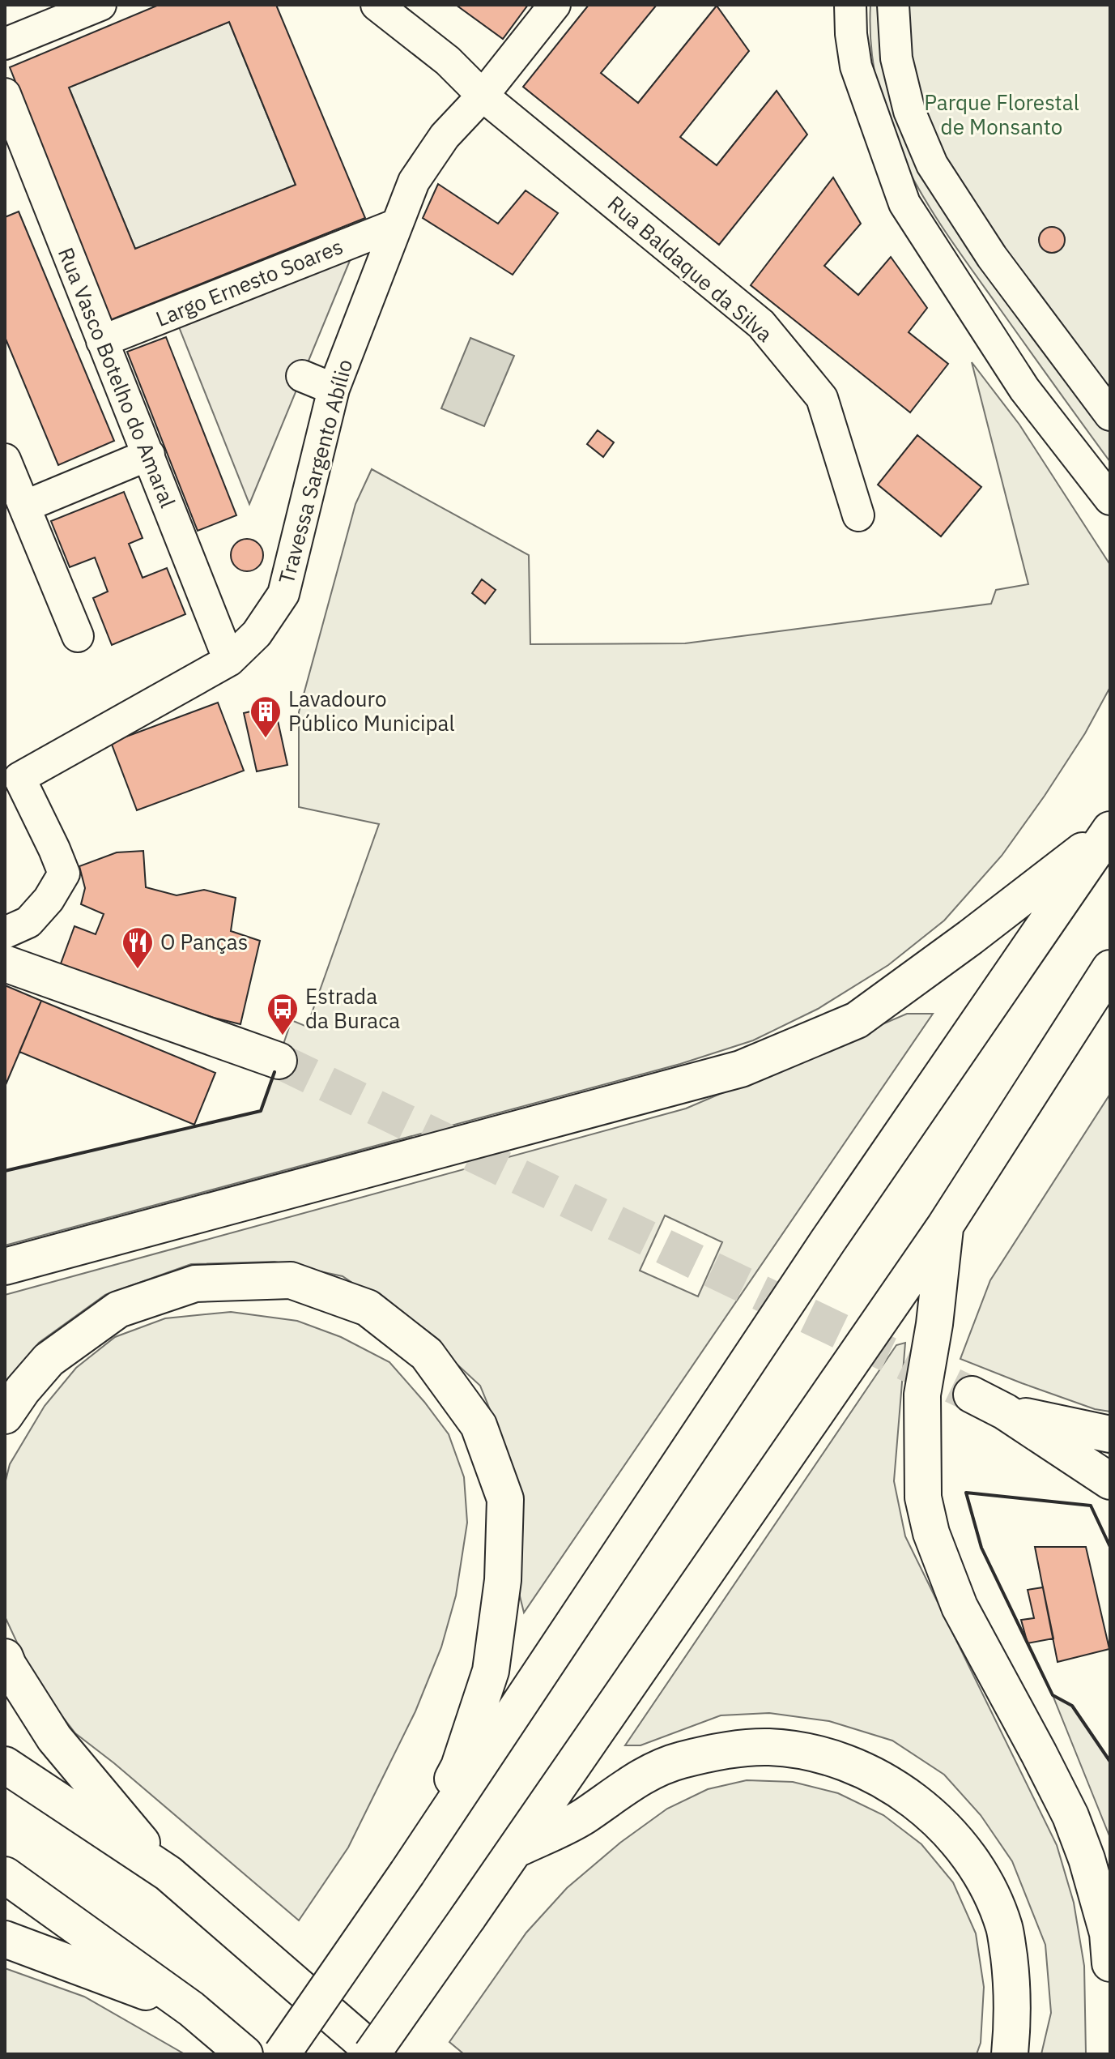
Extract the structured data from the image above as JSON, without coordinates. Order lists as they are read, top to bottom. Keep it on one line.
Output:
{"streets":{"street":["Rua Baldaque da Silva","Largo Ernesto Soares","Rua Vasco Botelho do Amaral","Travessa Sargento Abílio"]},"crossings":[["Rua Baldaque da Silva","Travessa Sargento Abílio"],["Largo Ernesto Soares","Rua Vasco Botelho do Amaral"],["Largo Ernesto Soares","Travessa Sargento Abílio"],["Rua Vasco Botelho do Amaral","Travessa Sargento Abílio"]],"parks":["Parque Florestal de Monsanto"],"places":{"building":["Lavadouro Público Municipal"],"restaurant":["O Panças"],"bus stop":["Estrada da Buraca"]}}
